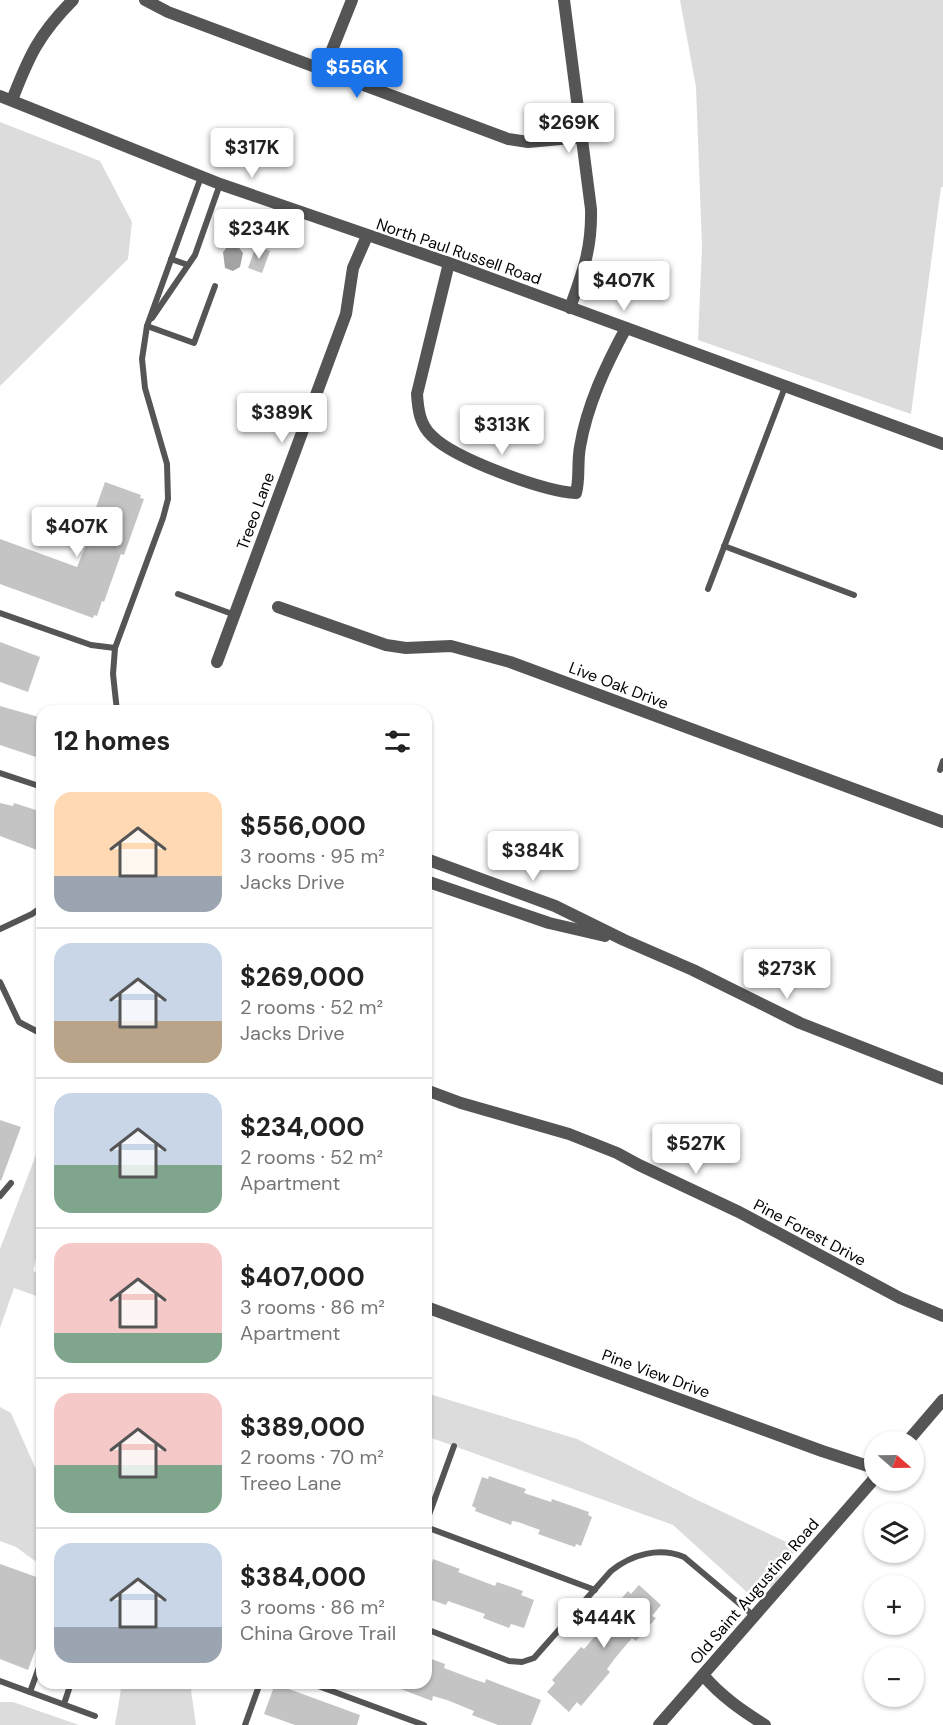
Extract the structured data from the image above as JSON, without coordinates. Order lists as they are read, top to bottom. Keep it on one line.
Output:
{"streets":{"street":["North Paul Russell Road","Treeo Lane","Live Oak Drive","Pine Forest Drive","Pine View Drive","Old Saint Augustine Road"]},"crossings":[["North Paul Russell Road","Treeo Lane"]],"north":"right","page":{"price":["$556K","$269K","$317K","$234K","$407K","$389K","$313K","$407K","$384K","$273K","$527K","$444K"],"heading":"12 homes","list":[{"name":"$556,000","note":"3 rooms · 95 m² · Jacks Drive"},{"name":"$269,000","note":"2 rooms · 52 m² · Jacks Drive"},{"name":"$234,000","note":"2 rooms · 52 m² · Apartment"},{"name":"$407,000","note":"3 rooms · 86 m² · Apartment"},{"name":"$389,000","note":"2 rooms · 70 m² · Treeo Lane"},{"name":"$384,000","note":"3 rooms · 86 m² · China Grove Trail"}],"map_buttons":["+","−"]}}
